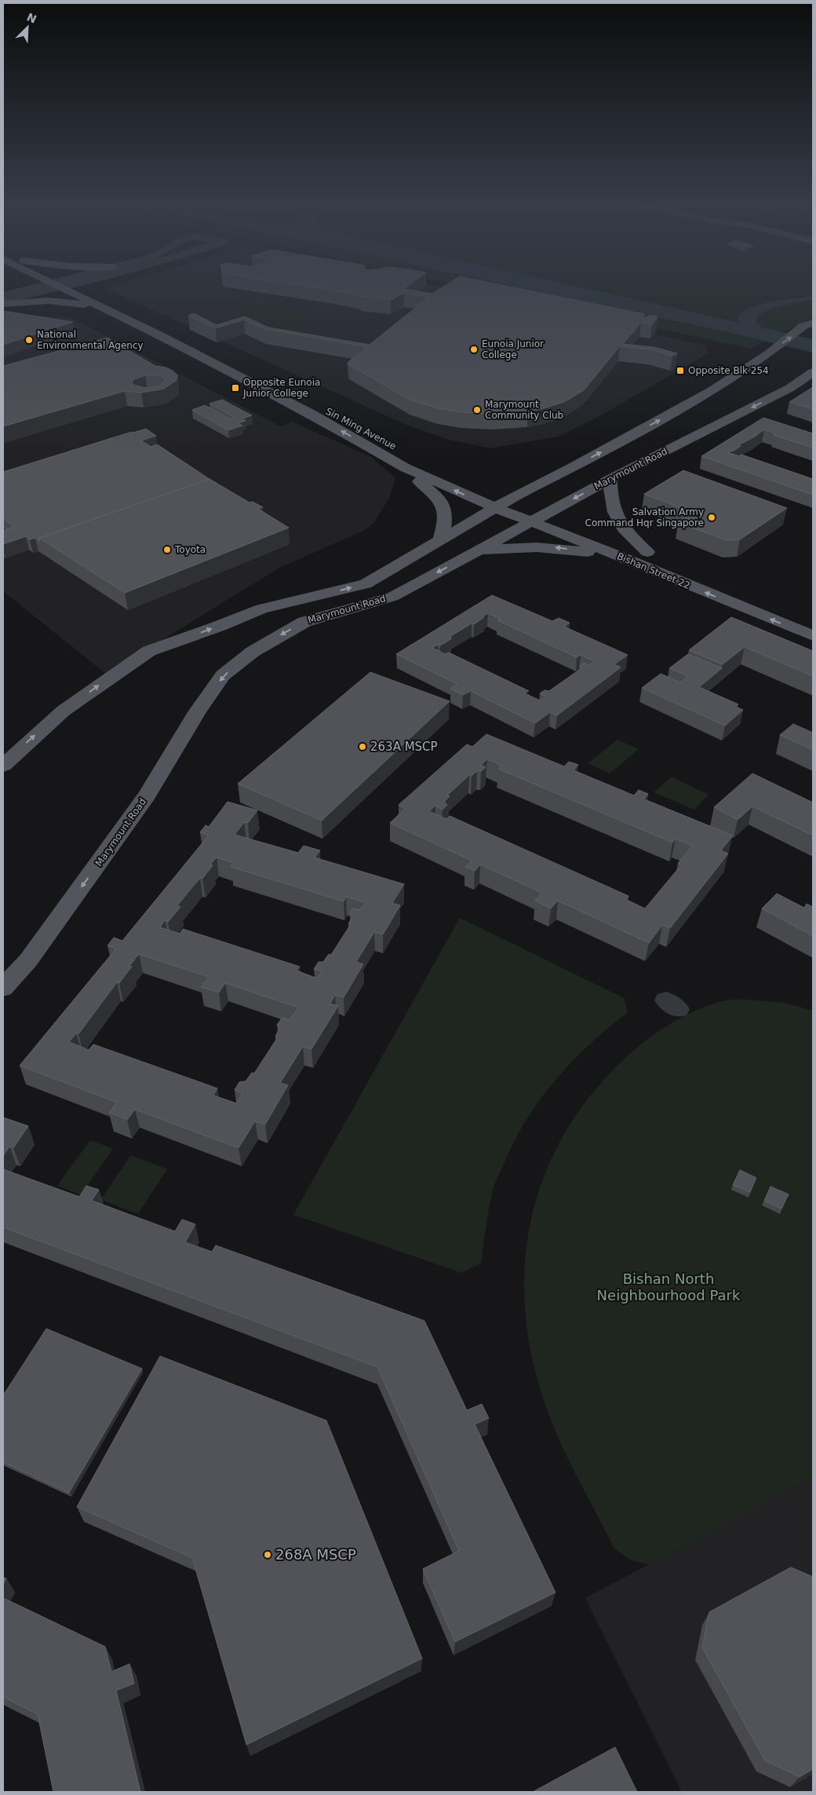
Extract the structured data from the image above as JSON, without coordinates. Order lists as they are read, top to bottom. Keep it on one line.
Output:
{"streets":{"main road":["Sin Ming Avenue","Marymount Road","Bishan Street 22"]},"crossings":[["Sin Ming Avenue","Marymount Road"],["Sin Ming Avenue","Bishan Street 22"],["Marymount Road","Bishan Street 22"]],"parks":["Bishan North Neighbourhood Park"],"places":{"other":["National Environmental Agency","Eunoia Junior College","Marymount Community Club","Salvation Army Command Hqr Singapore","Toyota","263A MSCP","268A MSCP"],"transit":["Opposite Blk 254","Opposite Eunoia Junior College"]},"north":"top right"}
